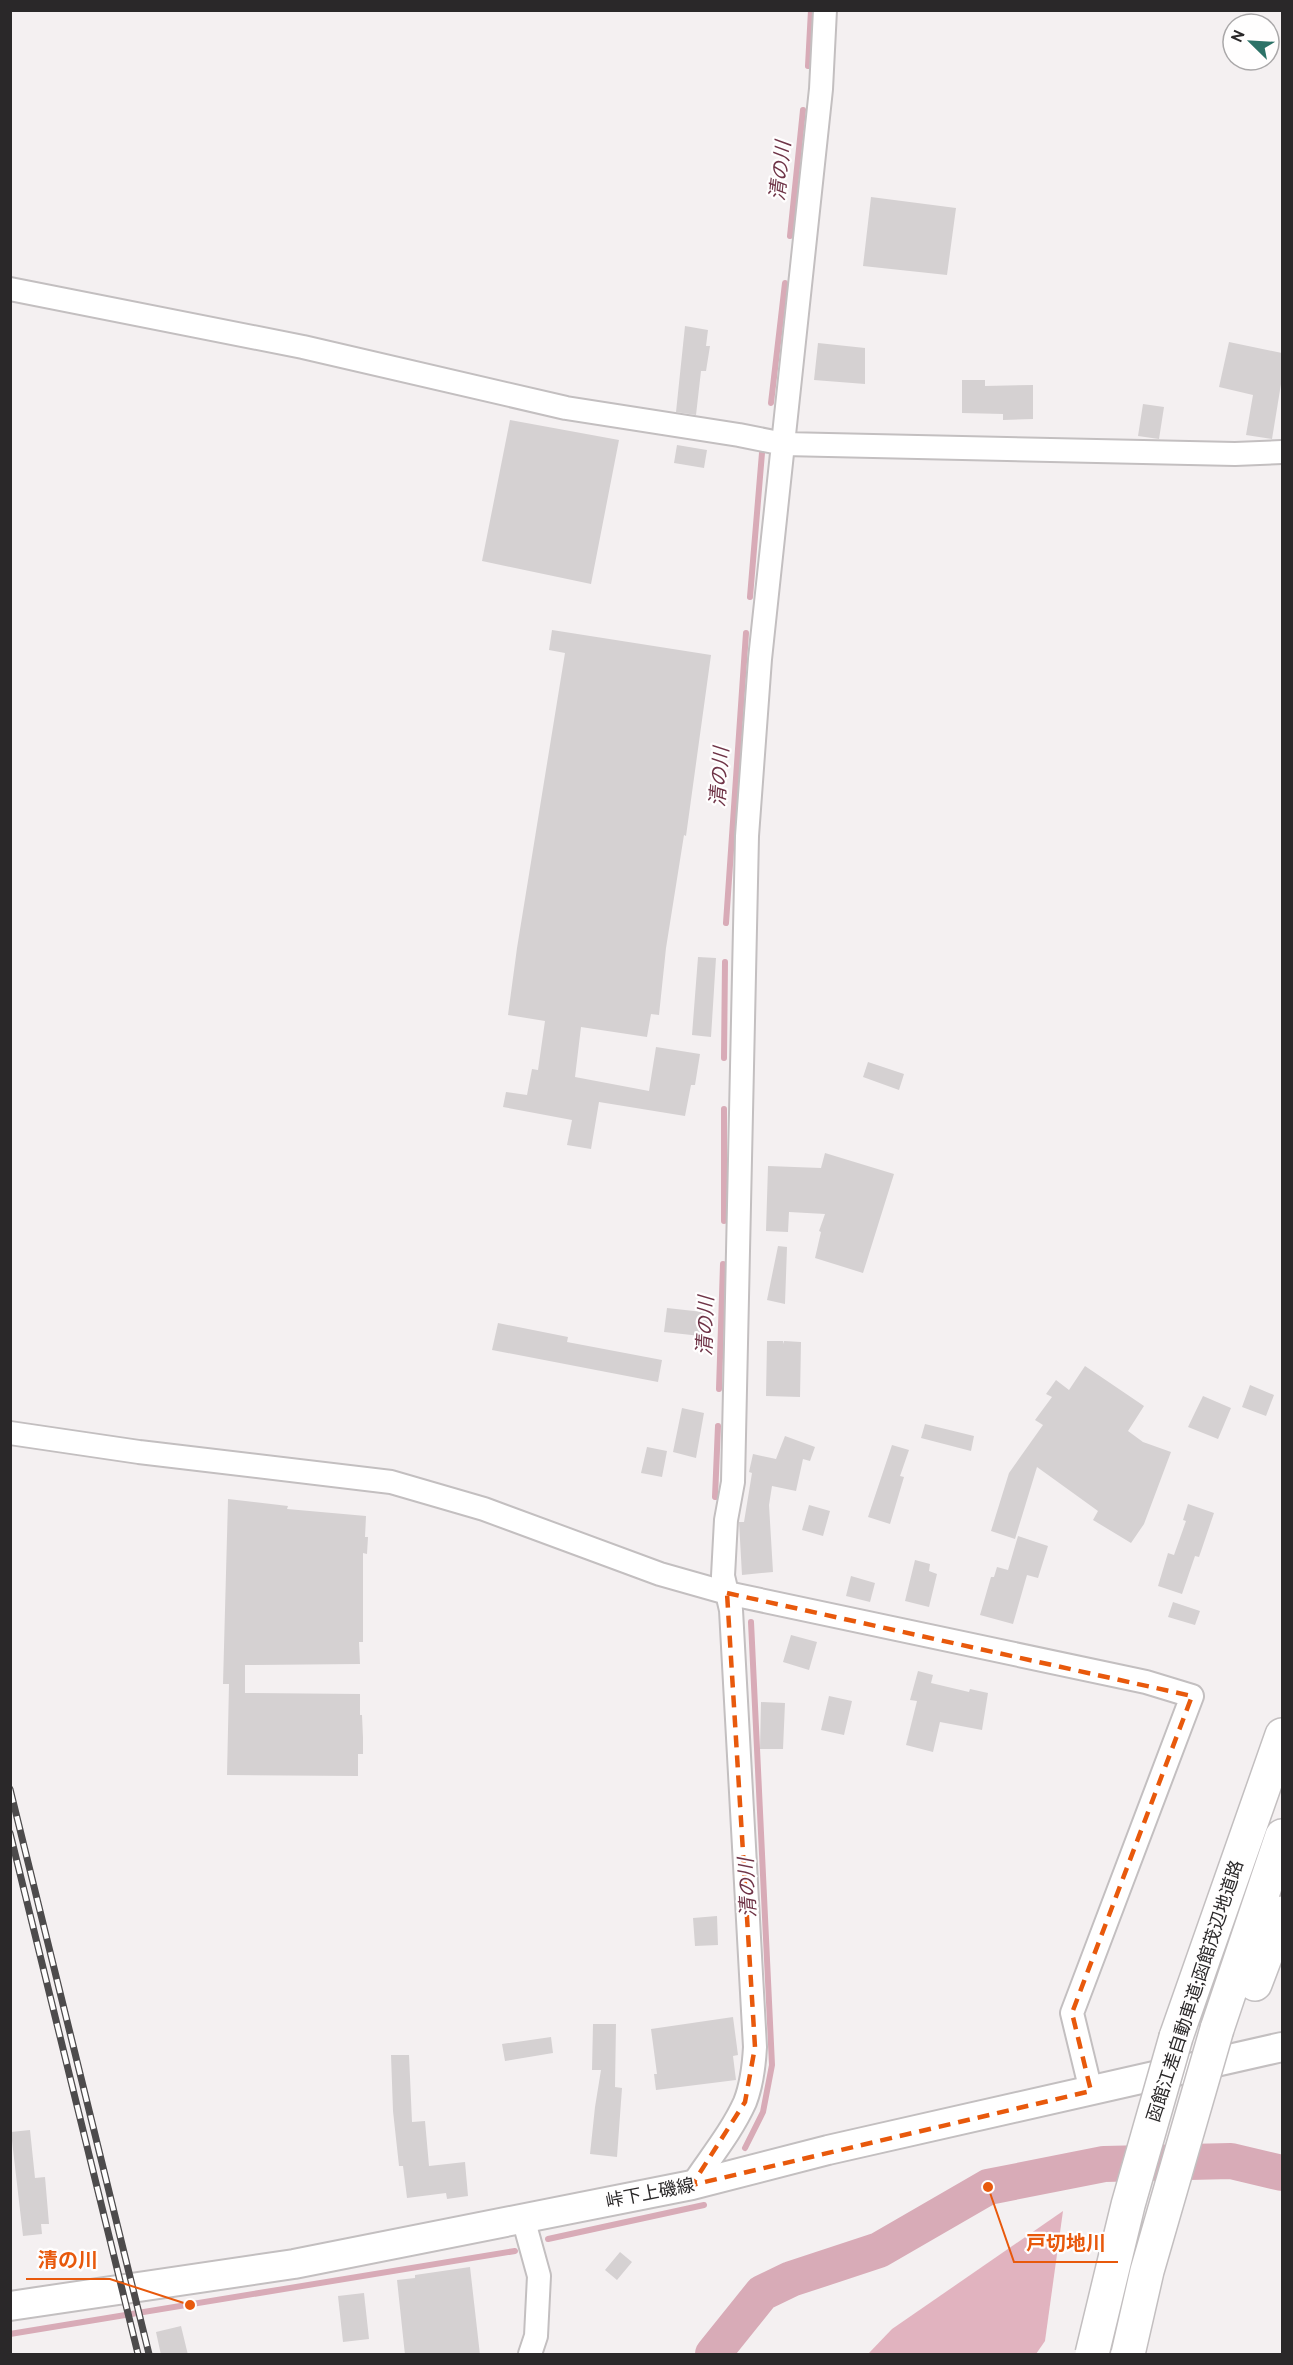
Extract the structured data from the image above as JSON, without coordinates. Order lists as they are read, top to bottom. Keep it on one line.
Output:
{"streets":{"highway":["函館江差自動車道;函館茂辺地道路"],"main road":["峠下上磯線"]},"water":["清の川"],"places":["戸切地川","清の川"],"north":"top left"}
